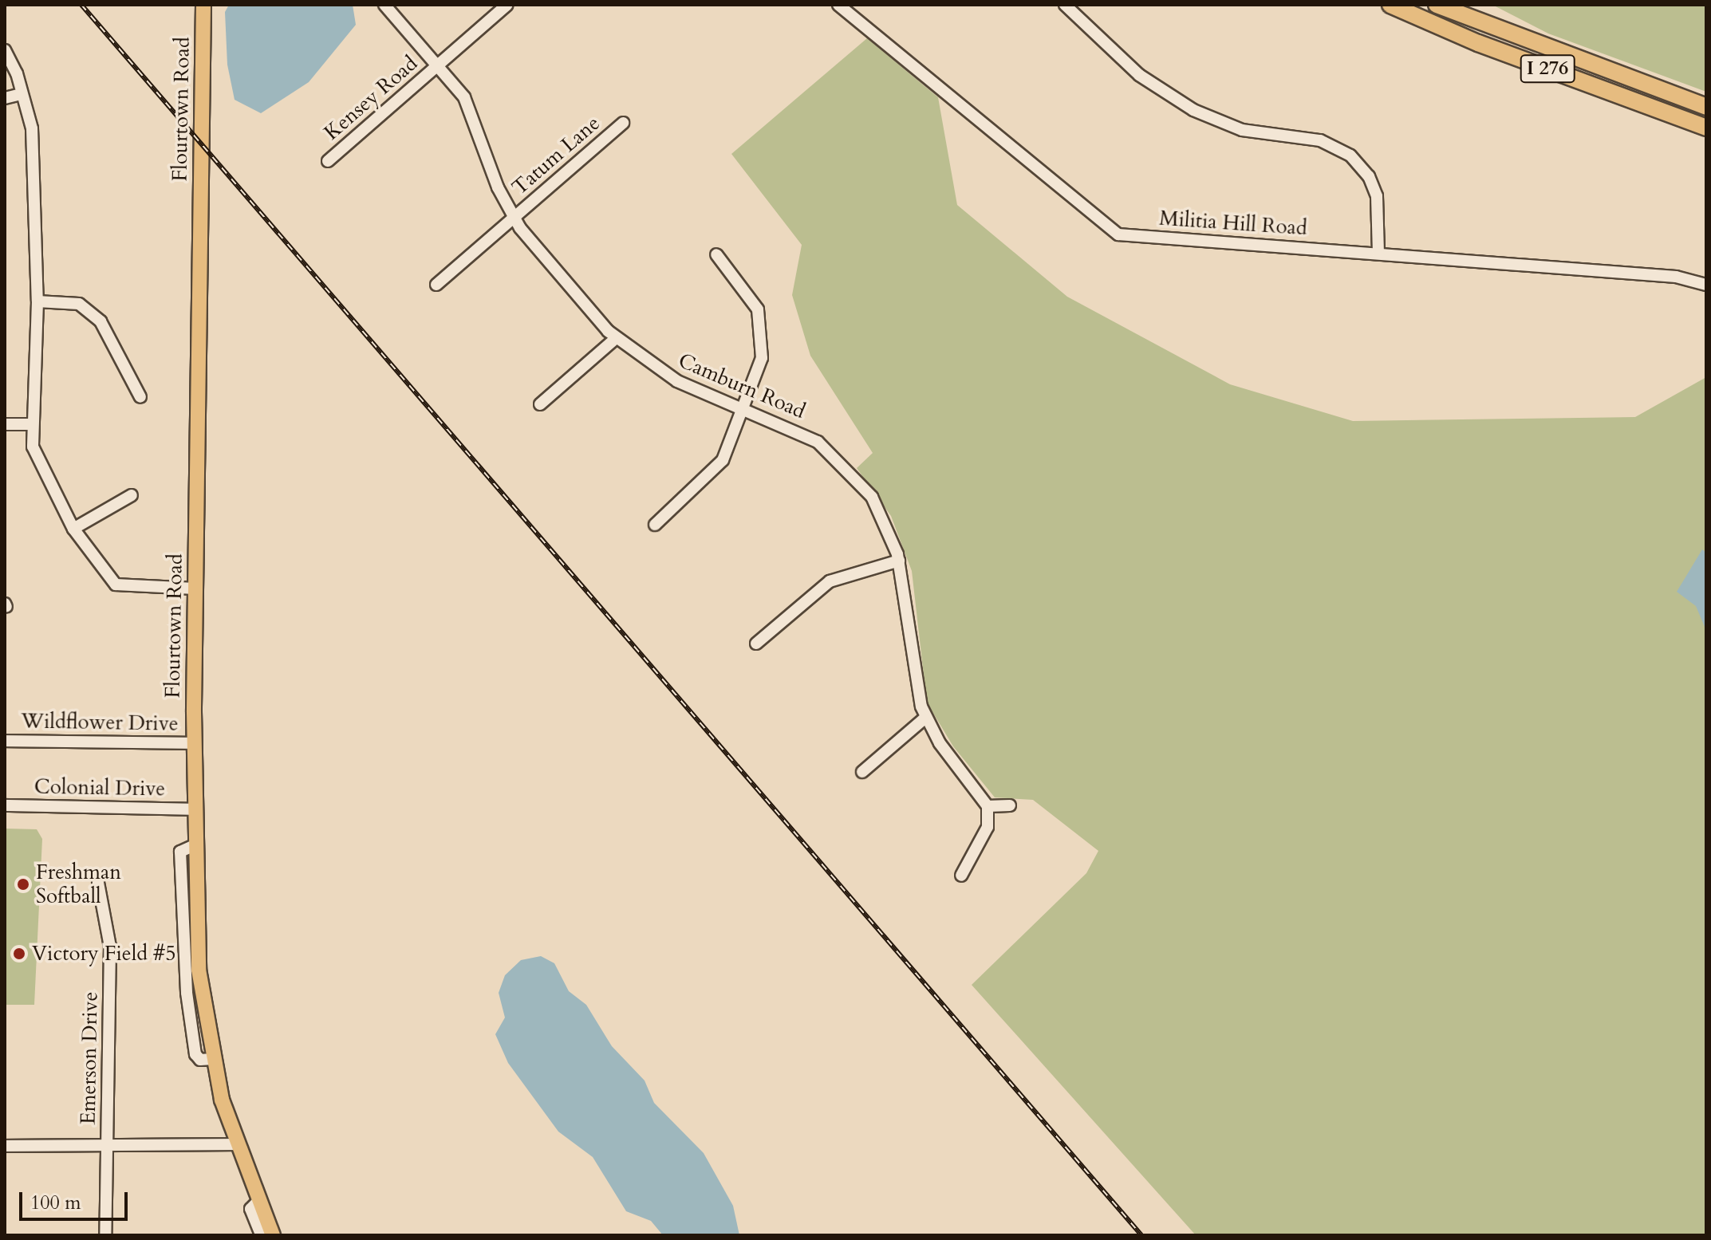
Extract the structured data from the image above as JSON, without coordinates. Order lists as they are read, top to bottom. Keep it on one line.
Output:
{"streets":{"highway":["I 276"],"main road":["Flourtown Road"],"street":["Kensey Road","Tatum Lane","Militia Hill Road","Camburn Road","Wildflower Drive","Colonial Drive","Emerson Drive"]},"crossings":[["Kensey Road","Camburn Road"],["Flourtown Road","Wildflower Drive"],["Flourtown Road","Colonial Drive"],["Tatum Lane","Camburn Road"]],"places":["Freshman Softball","Victory Field #5"],"scale_bar":"100 m"}
